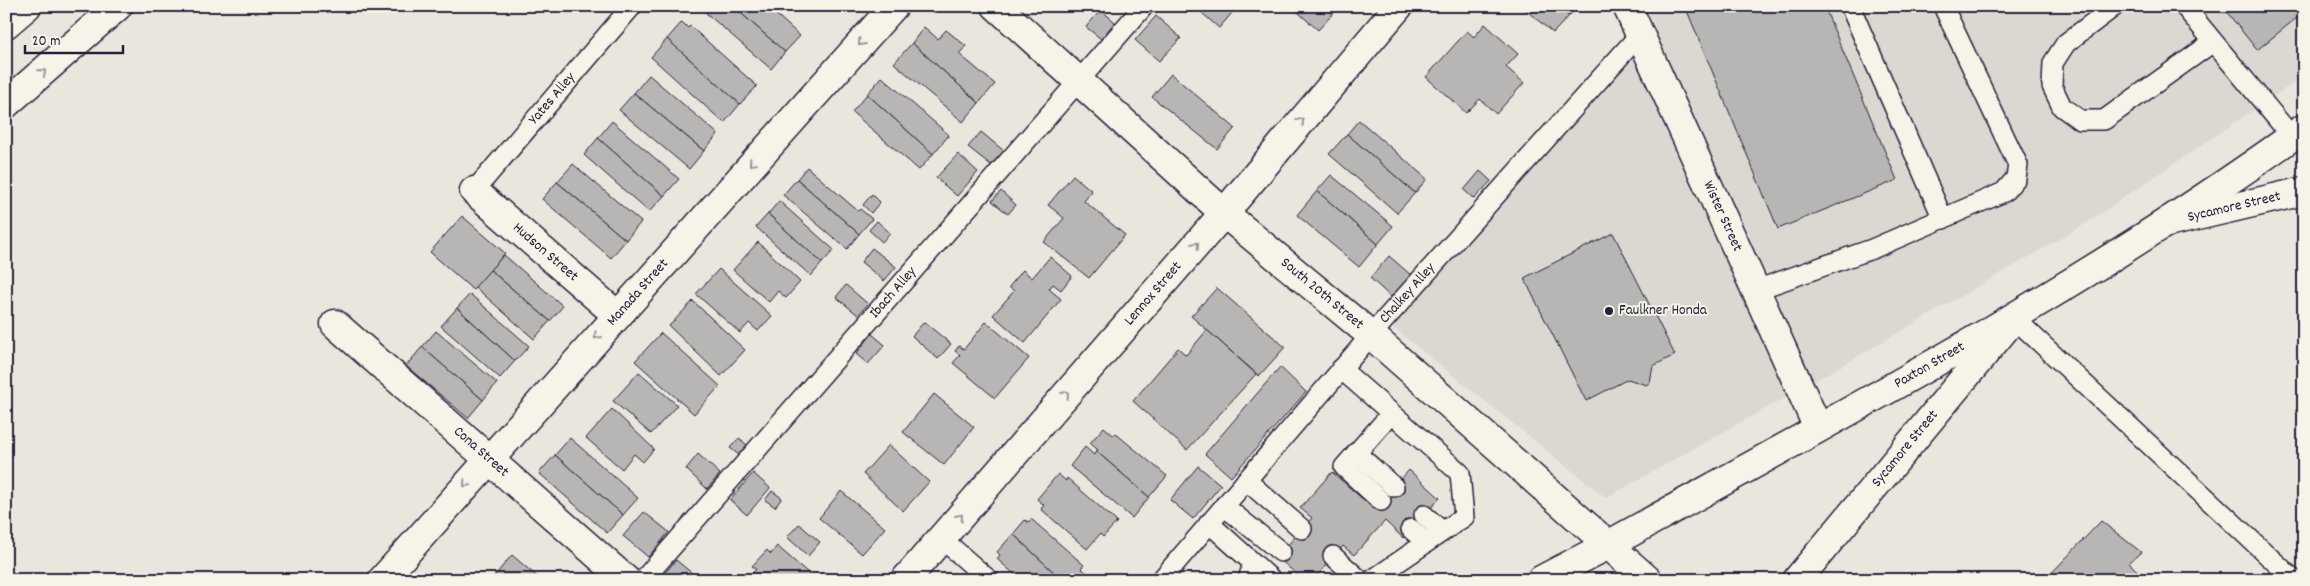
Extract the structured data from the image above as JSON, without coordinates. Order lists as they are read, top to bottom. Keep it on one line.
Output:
{"streets":{"main road":["Sycamore Street","Wister Street","Hudson Street","Manada Street","South 20th Street","Lennox Street","Paxton Street","Cona Street"],"lane":["Yates Alley","Ibach Alley","Chalkey Alley"]},"crossings":[["Yates Alley","Hudson Street"],["Sycamore Street","Paxton Street"],["Wister Street","Chalkey Alley"],["Wister Street","Paxton Street"],["Hudson Street","Manada Street"],["Manada Street","Cona Street"],["Ibach Alley","South 20th Street"],["South 20th Street","Lennox Street"],["South 20th Street","Chalkey Alley"],["South 20th Street","Paxton Street"]],"one_way":["Manada Street","Lennox Street"],"places":["Faulkner Honda"],"scale_bar":"20 m"}
